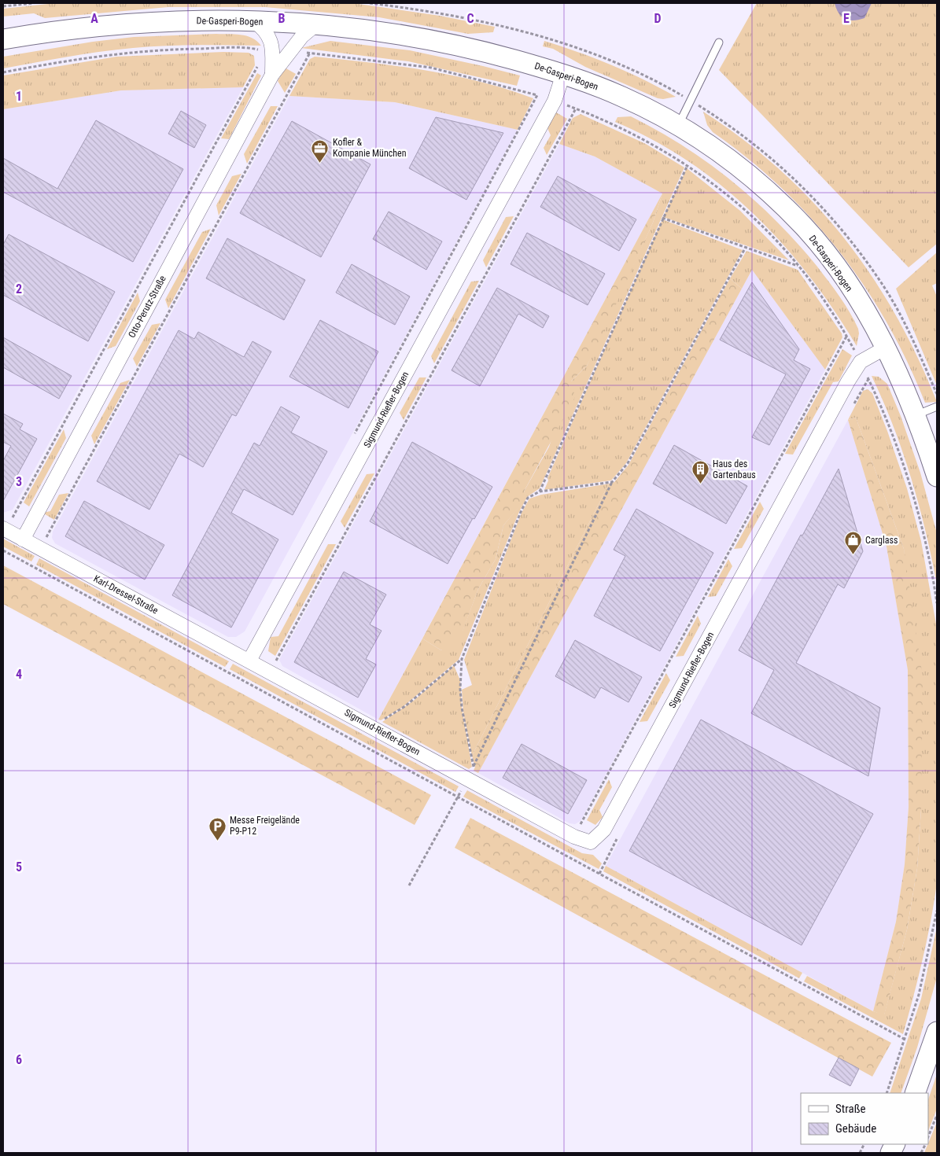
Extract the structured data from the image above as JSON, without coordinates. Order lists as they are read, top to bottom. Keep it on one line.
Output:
{"streets":{"main road":["De-Gasperi-Bogen"],"street":["Otto-Perutz-Straße","Sigmund-Riefler-Bogen","Karl-Dressel-Straße"]},"crossings":[["De-Gasperi-Bogen","Otto-Perutz-Straße"],["De-Gasperi-Bogen","Sigmund-Riefler-Bogen"],["Otto-Perutz-Straße","Karl-Dressel-Straße"],["Sigmund-Riefler-Bogen","Karl-Dressel-Straße"]],"places":{"office":["Kofler & Kompanie München"],"building":["Haus des Gartenbaus"],"shop":["Carglass"],"parking":["Messe Freigelände P9-P12"]},"legend":["Straße","Gebäude"],"grid":{"columns":["A","B","C","D","E"],"rows":["1","2","3","4","5","6"]}}
